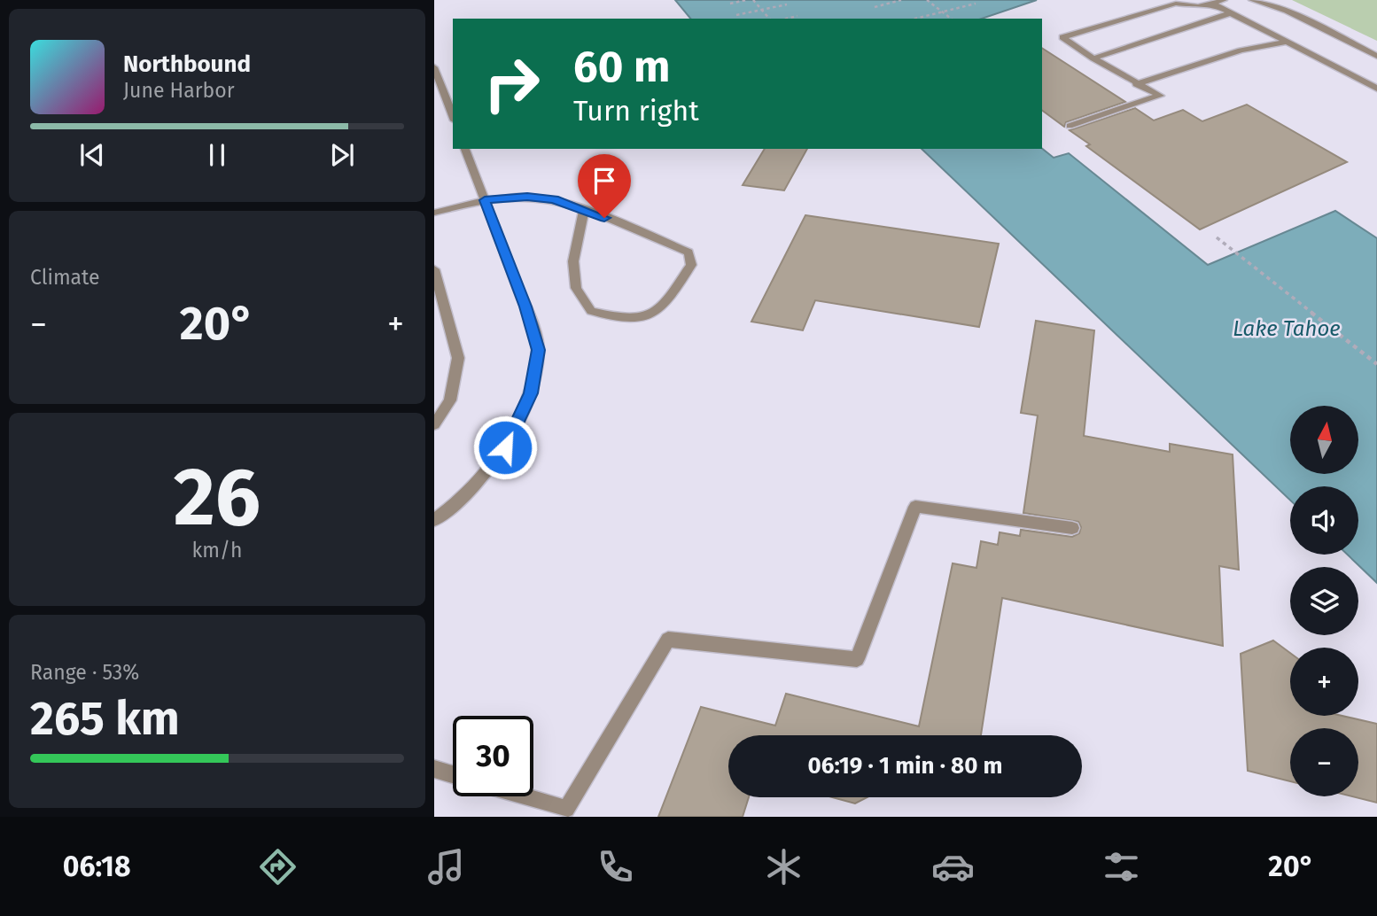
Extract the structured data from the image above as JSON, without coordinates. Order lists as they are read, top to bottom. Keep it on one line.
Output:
{"water":["Lake Tahoe"],"north":"top","page":{"turn":["60 m","Turn right"],"song":["Northbound","June Harbor"],"tile":["Climate",["26","km/h"],["Range · 53%","265 km"]],"heat":["−","20°","+"],"map_buttons":["+","−"],"limit":"30","trip":"06:19 · 1 min · 80 m","tabs":["06:18","20°"]}}
